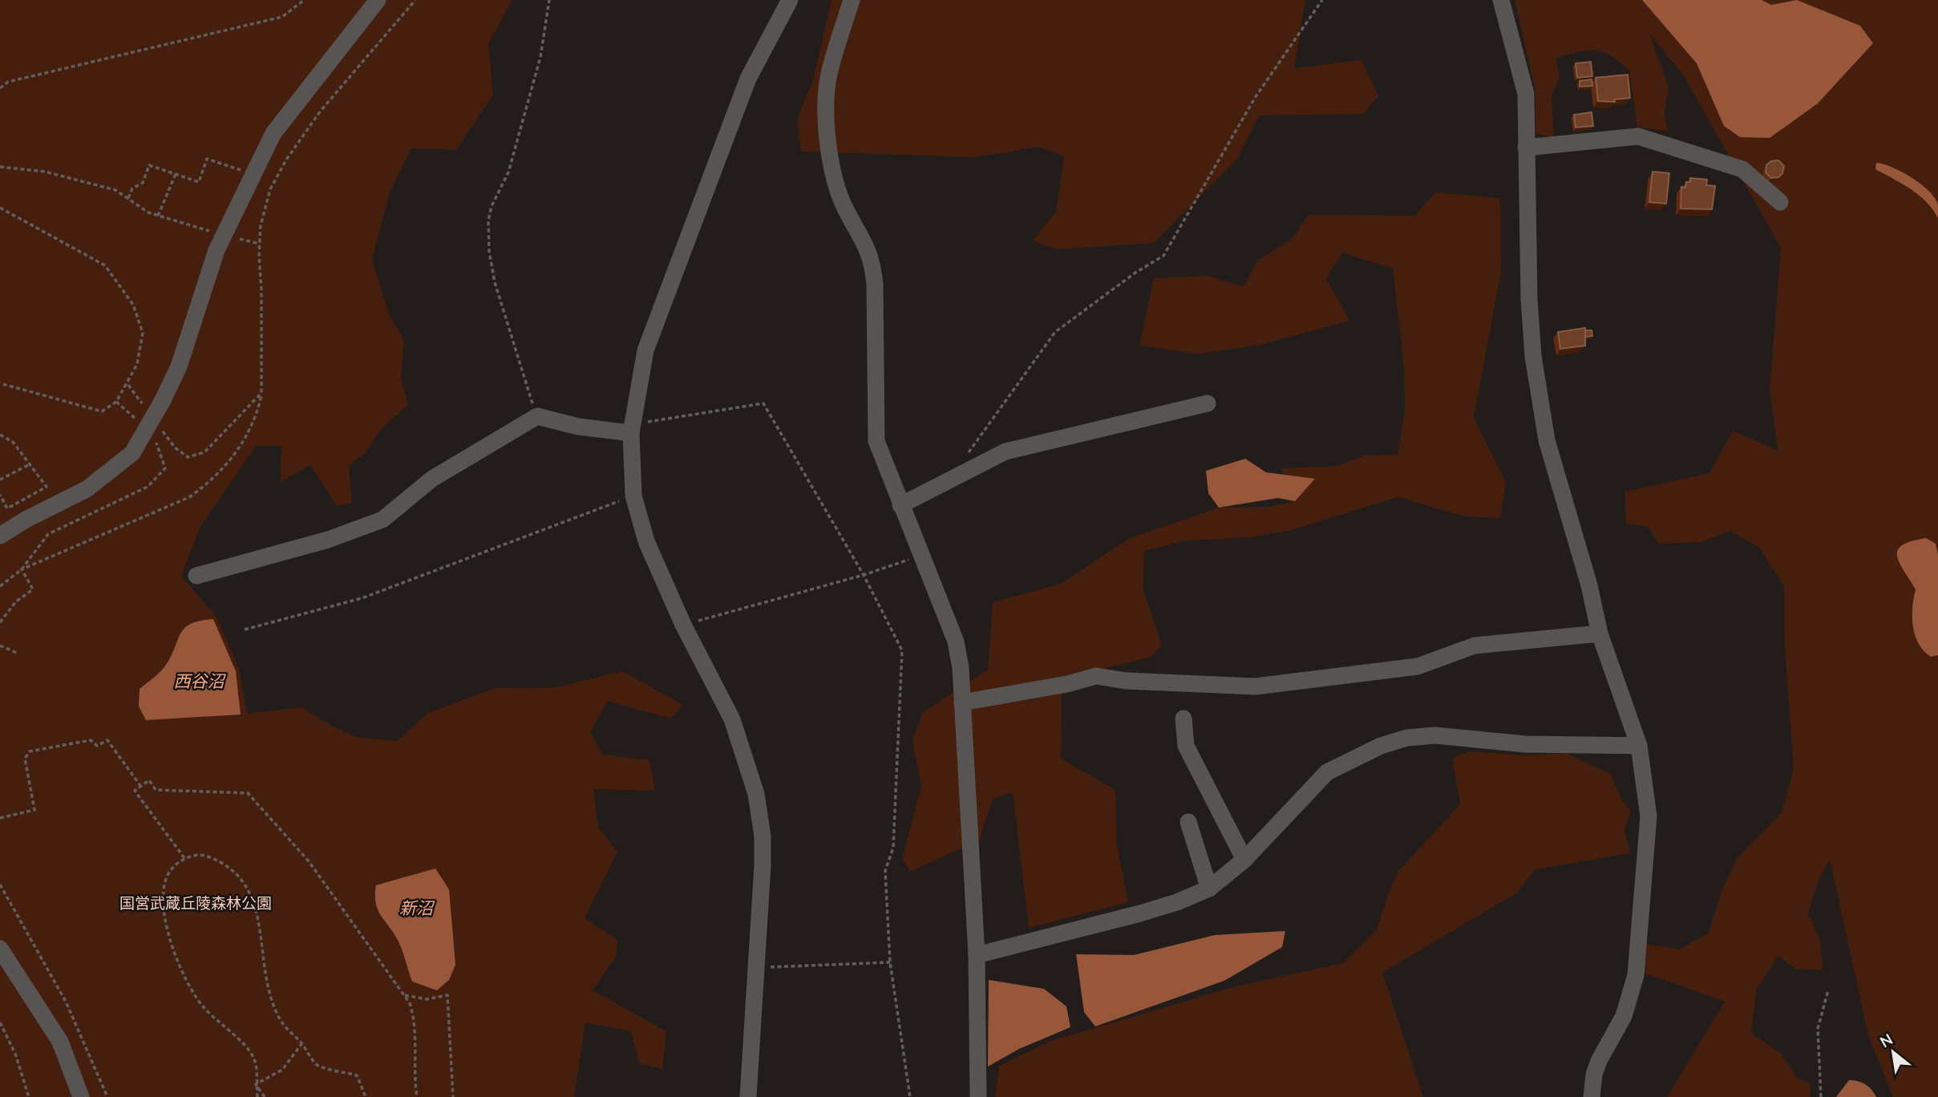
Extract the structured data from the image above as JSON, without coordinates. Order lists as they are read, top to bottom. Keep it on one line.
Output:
{"water":["西谷沼","新沼"],"parks":["国営武蔵丘陵森林公園"],"north":"top left"}
